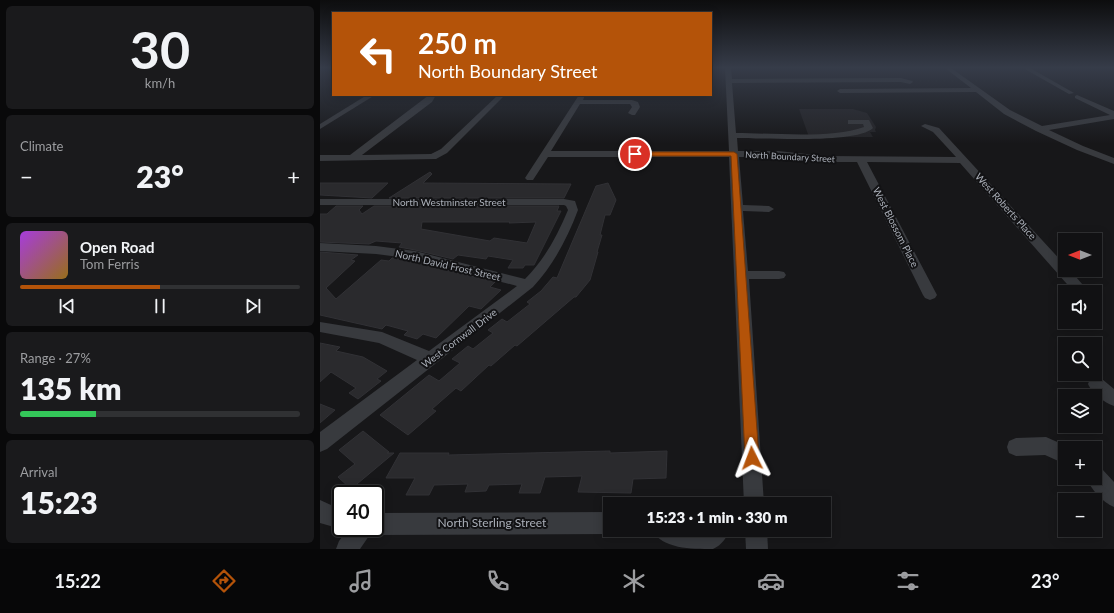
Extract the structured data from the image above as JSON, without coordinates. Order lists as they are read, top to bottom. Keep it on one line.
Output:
{"streets":{"street":["North Boundary Street","North Westminster Street","West Roberts Place","West Blossom Place","North David Frost Street","West Cornwall Drive","North Sterling Street"]},"crossings":[["North Boundary Street","West Roberts Place"],["North Boundary Street","West Blossom Place"],["North Westminster Street","West Cornwall Drive"],["North David Frost Street","West Cornwall Drive"]],"north":"left","page":{"tile":[["30","km/h"],"Climate",["Range · 27%","135 km"],["Arrival","15:23"]],"turn":["250 m","North Boundary Street"],"heat":["−","23°","+"],"song":["Open Road","Tom Ferris"],"map_buttons":["+","−"],"limit":"40","trip":"15:23 · 1 min · 330 m","tabs":["15:22","23°"]}}
